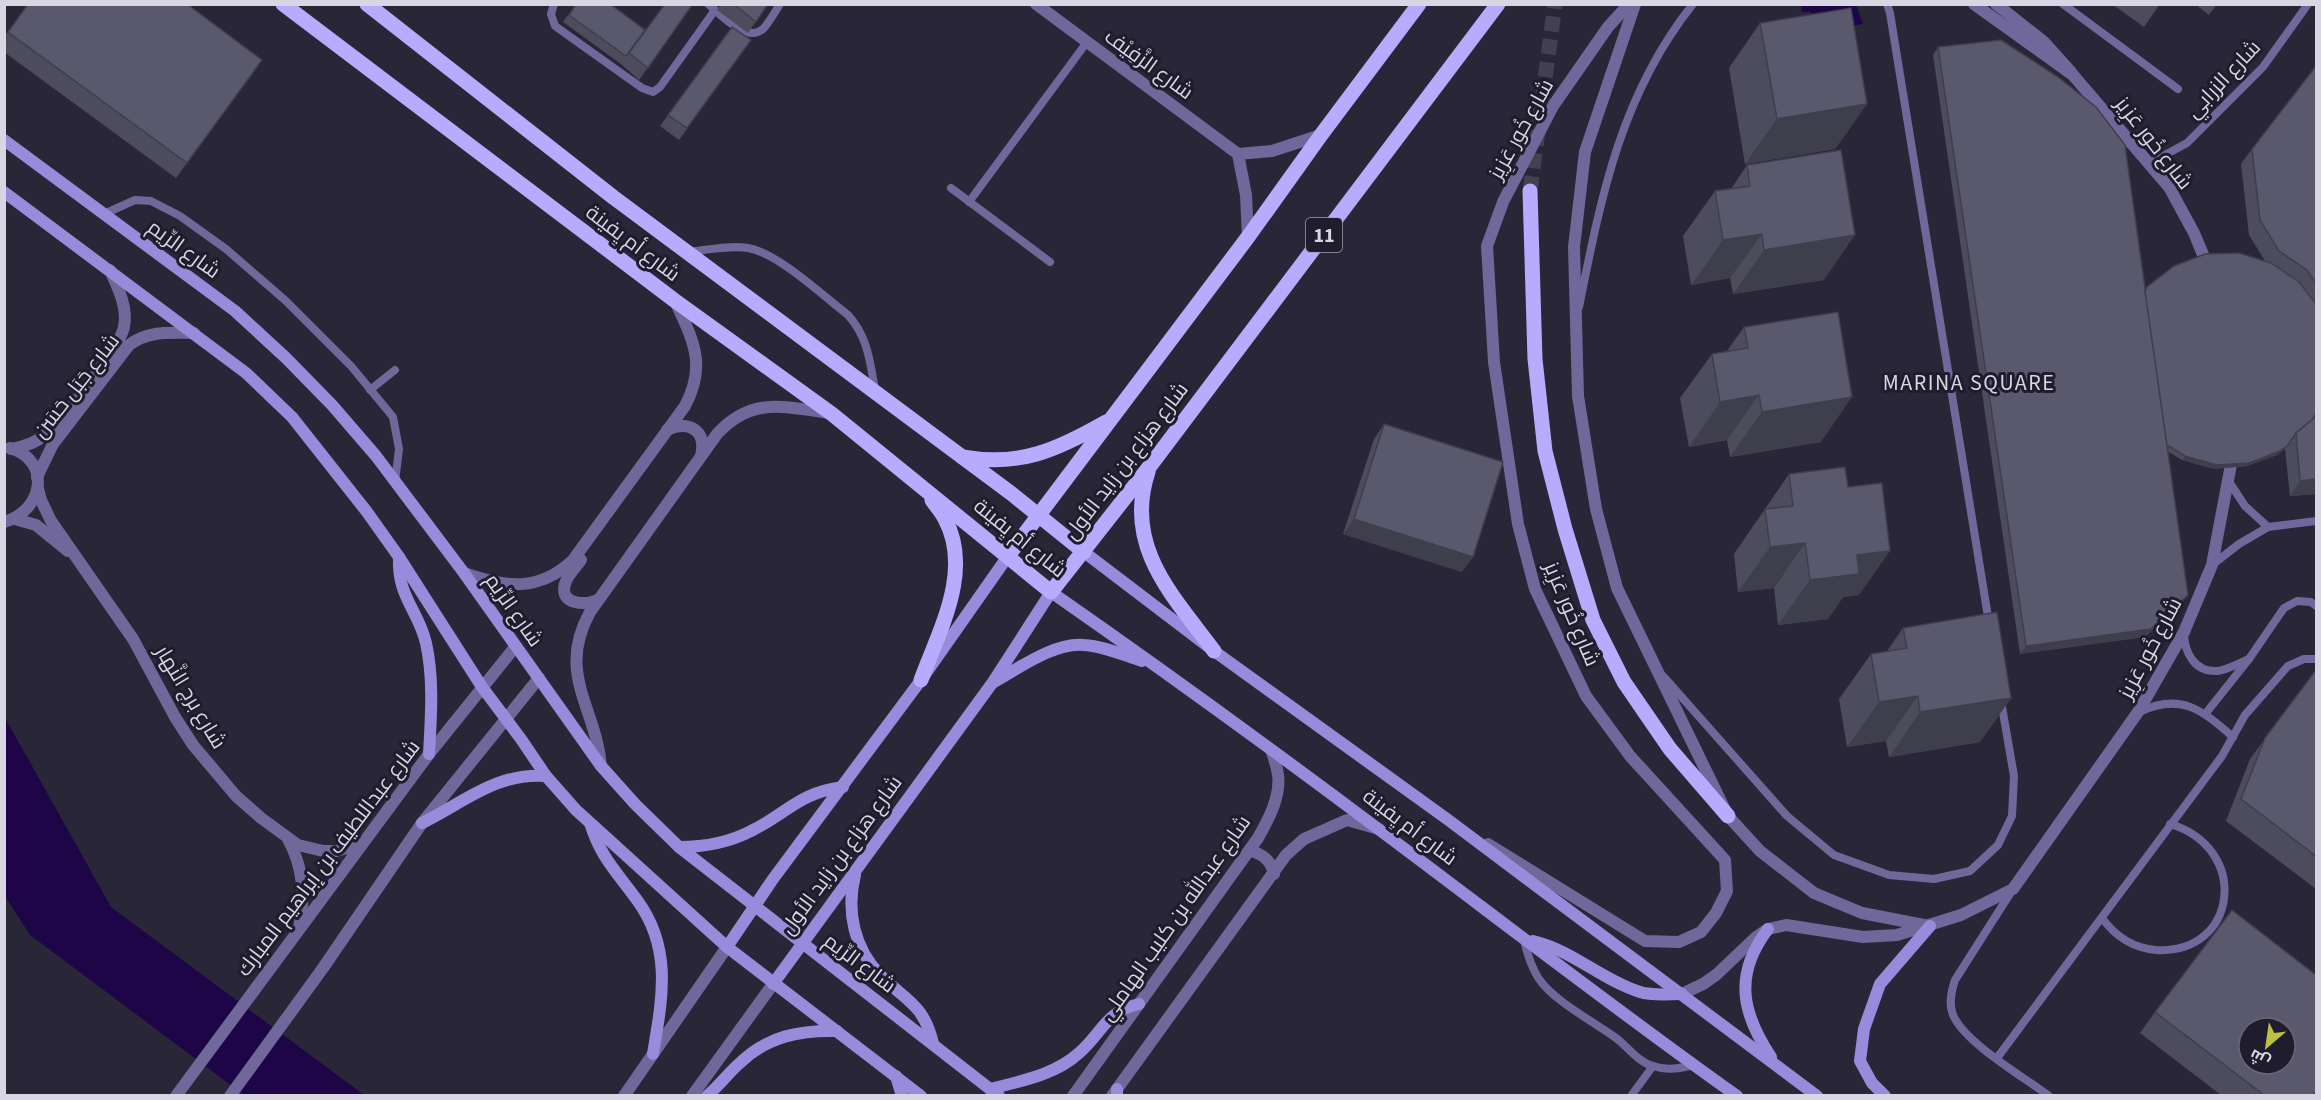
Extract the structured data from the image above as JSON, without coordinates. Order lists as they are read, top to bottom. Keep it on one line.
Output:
{"streets":{"main road":["11","شارع أم يِفينة","شارع الرِّيم","شارع هزاع بن زايد الأول"],"street":["شارع الزَّفِيْف","شارع خُور عَزِيز","شارع جَبَل حَسَن","شارع برج النَّهار","شارع عبداللطيف بن إبراهيم المبارك","شارع عبدالله بن كليب الهاملي"],"lane":["شارع الزرابي"]},"crossings":[["شارع الزرابي","شارع خُور عَزِيز"],["شارع خُور عَزِيز","شارع أم يِفينة"],["شارع أم يِفينة","شارع هزاع بن زايد الأول"],["شارع أم يِفينة","شارع عبدالله بن كليب الهاملي"],["شارع الرِّيم","شارع هزاع بن زايد الأول"],["شارع الرِّيم","شارع عبداللطيف بن إبراهيم المبارك"],["شارع جَبَل حَسَن","شارع برج النَّهار"],["شارع برج النَّهار","شارع عبداللطيف بن إبراهيم المبارك"]],"districts":["MARINA SQUARE"],"north":"bottom left"}
